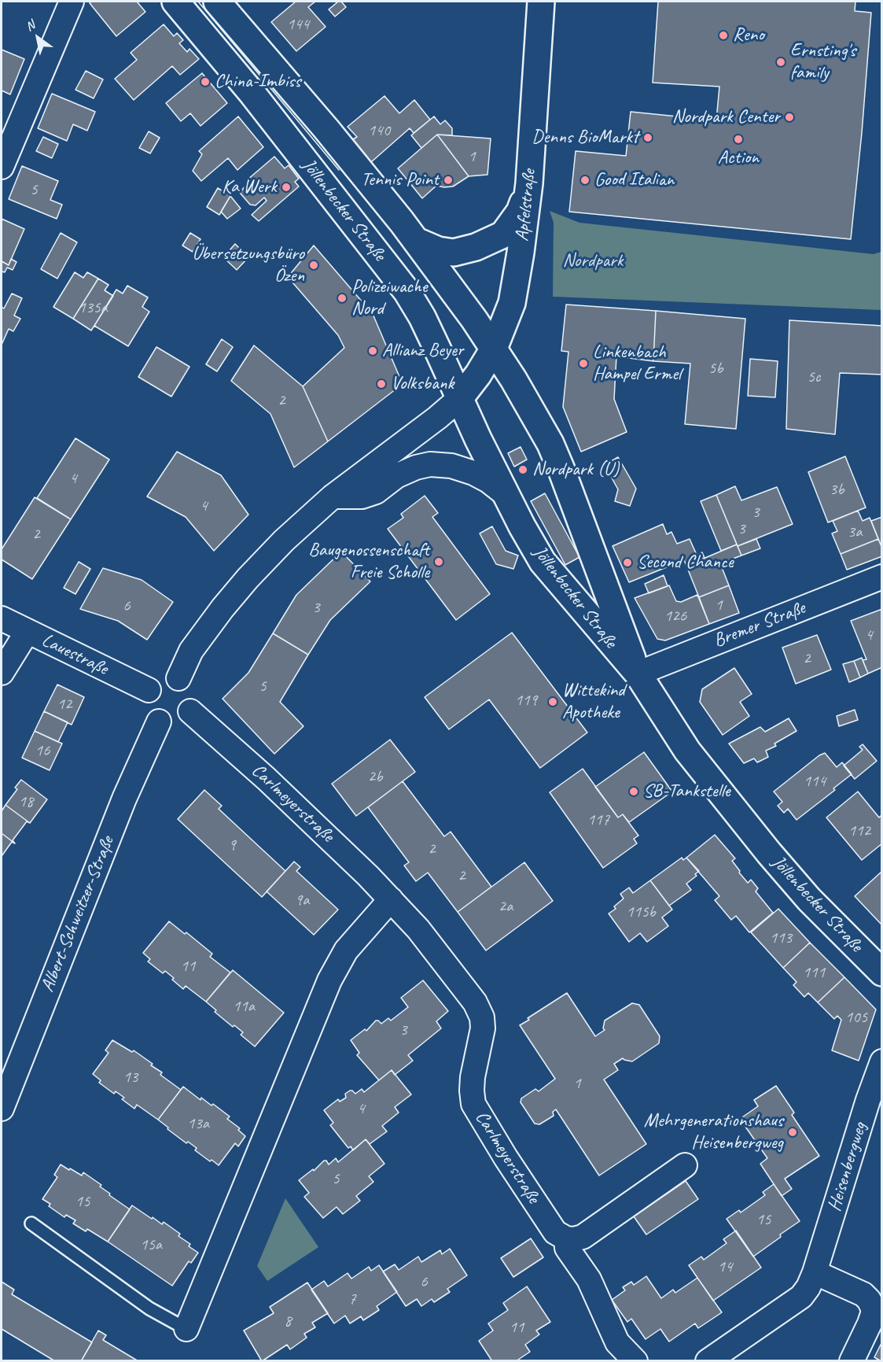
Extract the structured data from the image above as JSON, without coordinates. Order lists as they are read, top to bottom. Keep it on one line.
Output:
{"streets":{"main road":["Apfelstraße","Jöllenbecker Straße"],"street":["Bremer Straße","Lauestraße","Carlmeyerstraße","Albert-Schweitzer-Straße","Heisenbergweg"]},"crossings":[["Apfelstraße","Jöllenbecker Straße"],["Jöllenbecker Straße","Bremer Straße"],["Lauestraße","Carlmeyerstraße"],["Lauestraße","Albert-Schweitzer-Straße"],["Carlmeyerstraße","Albert-Schweitzer-Straße"]],"parks":["Nordpark"],"places":["Reno","Ernsting's family","China-Imbiss","Nordpark Center","Denns BioMarkt","Action","Tennis Point","Good Italian","Ka Werk","Übersetzungsbüro Özen","Polizeiwache Nord","Allianz Beyer","Linkenbach Hampel Ermel","Volksbank","Nordpark (U)","Baugenossenschaft Freie Scholle","Second Chance","Wittekind Apotheke","SB-Tankstelle","Mehrgenerationshaus Heisenbergweg"],"house_numbers":["144","140","1","5","135a","5b","5c","2","4","3b","4","3","3","3a","2","1","6","3","126","4","2","5","119","12","16","2b","114","18","117","112","9","2","2","9a","2a","115b","113","11","111","11a","105","3","13","1","4","13a","5","15","15","15a","14","6","7","8","11"],"north":"top left"}
